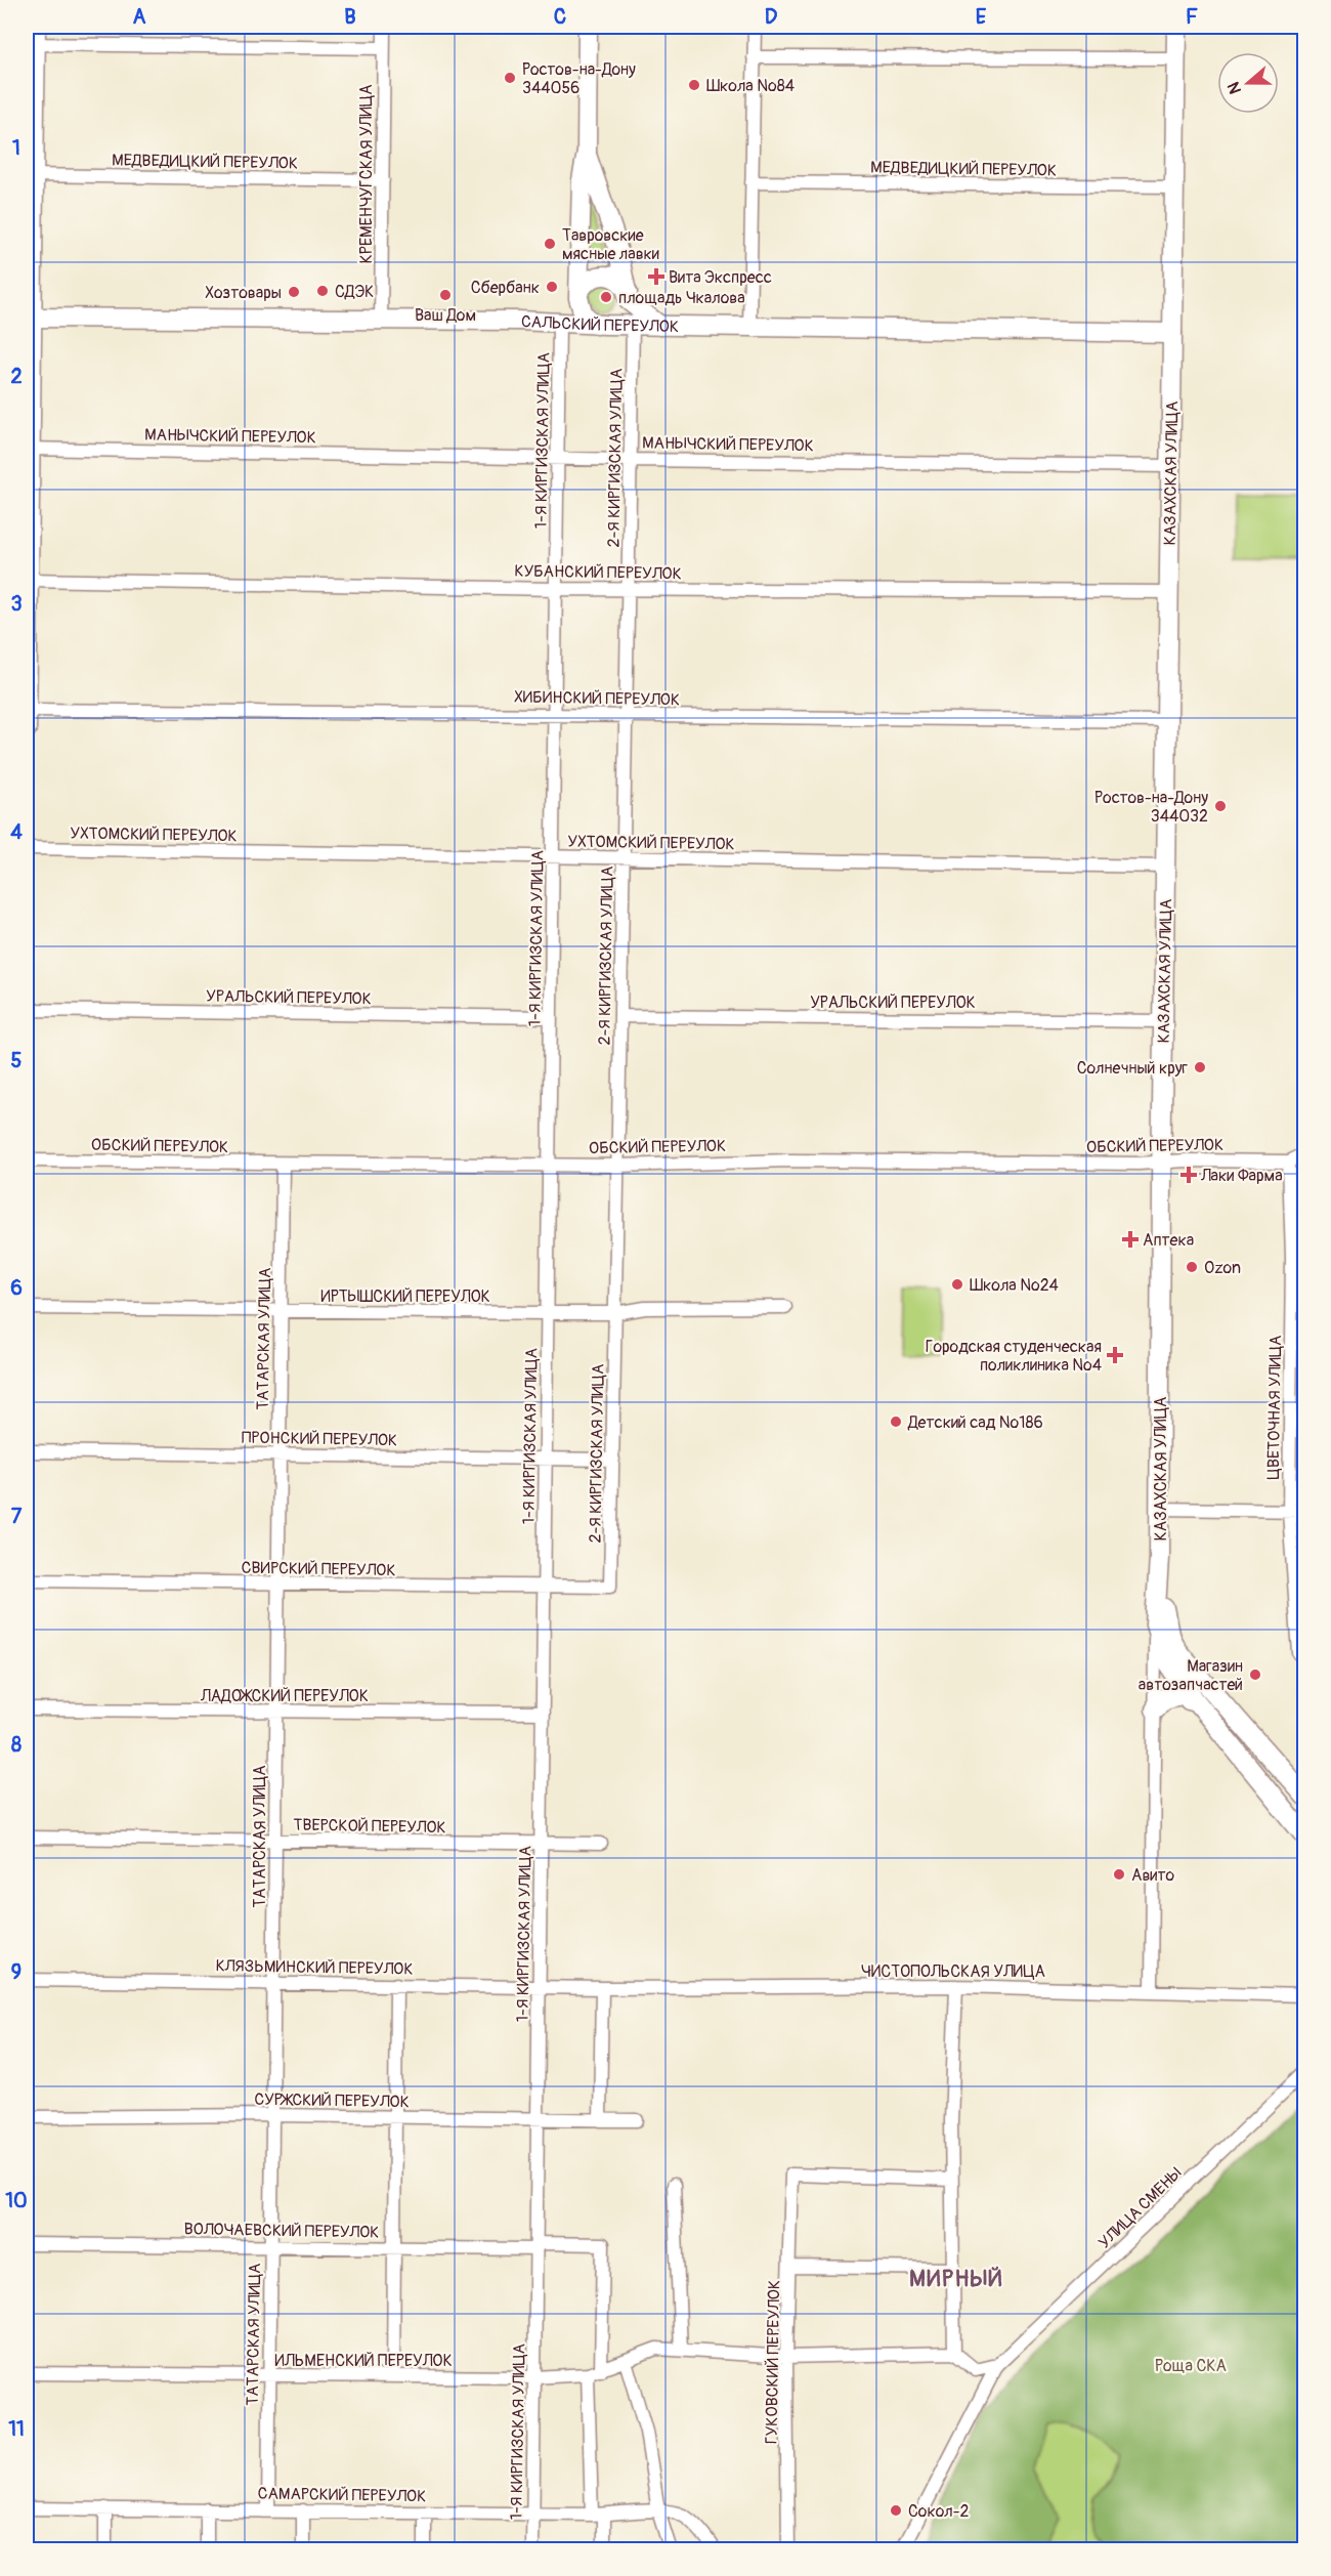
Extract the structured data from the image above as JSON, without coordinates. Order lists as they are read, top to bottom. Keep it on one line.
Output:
{"streets":{"main road":["САЛЬСКИЙ ПЕРЕУЛОК","КАЗАХСКАЯ УЛИЦА"],"street":["МЕДВЕДИЦКИЙ ПЕРЕУЛОК","КРЕМЕНЧУГСКАЯ УЛИЦА","МАНЫЧСКИЙ ПЕРЕУЛОК","1-Я КИРГИЗСКАЯ УЛИЦА","2-Я КИРГИЗСКАЯ УЛИЦА","КУБАНСКИЙ ПЕРЕУЛОК","ХИБИНСКИЙ ПЕРЕУЛОК","УХТОМСКИЙ ПЕРЕУЛОК","УРАЛЬСКИЙ ПЕРЕУЛОК","ОБСКИЙ ПЕРЕУЛОК","ИРТЫШСКИЙ ПЕРЕУЛОК","ТАТАРСКАЯ УЛИЦА","ЦВЕТОЧНАЯ УЛИЦА","ПРОНСКИЙ ПЕРЕУЛОК","СВИРСКИЙ ПЕРЕУЛОК","ЛАДОЖСКИЙ ПЕРЕУЛОК","ТВЕРСКОЙ ПЕРЕУЛОК","КЛЯЗЬМИНСКИЙ ПЕРЕУЛОК","ЧИСТОПОЛЬСКАЯ УЛИЦА","СУРЖСКИЙ ПЕРЕУЛОК","УЛИЦА СМЕНЫ","ВОЛОЧАЕВСКИЙ ПЕРЕУЛОК","ИЛЬМЕНСКИЙ ПЕРЕУЛОК","ГУКОВСКИЙ ПЕРЕУЛОК","САМАРСКИЙ ПЕРЕУЛОК"]},"crossings":[["МЕДВЕДИЦКИЙ ПЕРЕУЛОК","КРЕМЕНЧУГСКАЯ УЛИЦА"],["МЕДВЕДИЦКИЙ ПЕРЕУЛОК","КАЗАХСКАЯ УЛИЦА"],["КРЕМЕНЧУГСКАЯ УЛИЦА","САЛЬСКИЙ ПЕРЕУЛОК"],["САЛЬСКИЙ ПЕРЕУЛОК","1-Я КИРГИЗСКАЯ УЛИЦА"],["САЛЬСКИЙ ПЕРЕУЛОК","2-Я КИРГИЗСКАЯ УЛИЦА"],["САЛЬСКИЙ ПЕРЕУЛОК","КАЗАХСКАЯ УЛИЦА"],["МАНЫЧСКИЙ ПЕРЕУЛОК","1-Я КИРГИЗСКАЯ УЛИЦА"],["МАНЫЧСКИЙ ПЕРЕУЛОК","2-Я КИРГИЗСКАЯ УЛИЦА"],["МАНЫЧСКИЙ ПЕРЕУЛОК","КАЗАХСКАЯ УЛИЦА"],["1-Я КИРГИЗСКАЯ УЛИЦА","КУБАНСКИЙ ПЕРЕУЛОК"],["1-Я КИРГИЗСКАЯ УЛИЦА","ХИБИНСКИЙ ПЕРЕУЛОК"],["1-Я КИРГИЗСКАЯ УЛИЦА","УХТОМСКИЙ ПЕРЕУЛОК"],["1-Я КИРГИЗСКАЯ УЛИЦА","УРАЛЬСКИЙ ПЕРЕУЛОК"],["1-Я КИРГИЗСКАЯ УЛИЦА","ОБСКИЙ ПЕРЕУЛОК"],["1-Я КИРГИЗСКАЯ УЛИЦА","ИРТЫШСКИЙ ПЕРЕУЛОК"],["1-Я КИРГИЗСКАЯ УЛИЦА","ПРОНСКИЙ ПЕРЕУЛОК"],["1-Я КИРГИЗСКАЯ УЛИЦА","СВИРСКИЙ ПЕРЕУЛОК"],["1-Я КИРГИЗСКАЯ УЛИЦА","ЛАДОЖСКИЙ ПЕРЕУЛОК"],["1-Я КИРГИЗСКАЯ УЛИЦА","ТВЕРСКОЙ ПЕРЕУЛОК"],["1-Я КИРГИЗСКАЯ УЛИЦА","КЛЯЗЬМИНСКИЙ ПЕРЕУЛОК"],["1-Я КИРГИЗСКАЯ УЛИЦА","СУРЖСКИЙ ПЕРЕУЛОК"],["1-Я КИРГИЗСКАЯ УЛИЦА","ВОЛОЧАЕВСКИЙ ПЕРЕУЛОК"],["1-Я КИРГИЗСКАЯ УЛИЦА","ИЛЬМЕНСКИЙ ПЕРЕУЛОК"],["1-Я КИРГИЗСКАЯ УЛИЦА","САМАРСКИЙ ПЕРЕУЛОК"],["2-Я КИРГИЗСКАЯ УЛИЦА","КУБАНСКИЙ ПЕРЕУЛОК"],["2-Я КИРГИЗСКАЯ УЛИЦА","ХИБИНСКИЙ ПЕРЕУЛОК"],["2-Я КИРГИЗСКАЯ УЛИЦА","УХТОМСКИЙ ПЕРЕУЛОК"],["2-Я КИРГИЗСКАЯ УЛИЦА","УРАЛЬСКИЙ ПЕРЕУЛОК"],["2-Я КИРГИЗСКАЯ УЛИЦА","ОБСКИЙ ПЕРЕУЛОК"],["2-Я КИРГИЗСКАЯ УЛИЦА","ИРТЫШСКИЙ ПЕРЕУЛОК"],["2-Я КИРГИЗСКАЯ УЛИЦА","ПРОНСКИЙ ПЕРЕУЛОК"],["2-Я КИРГИЗСКАЯ УЛИЦА","СВИРСКИЙ ПЕРЕУЛОК"],["КАЗАХСКАЯ УЛИЦА","КУБАНСКИЙ ПЕРЕУЛОК"],["КАЗАХСКАЯ УЛИЦА","ХИБИНСКИЙ ПЕРЕУЛОК"],["КАЗАХСКАЯ УЛИЦА","УХТОМСКИЙ ПЕРЕУЛОК"],["КАЗАХСКАЯ УЛИЦА","УРАЛЬСКИЙ ПЕРЕУЛОК"],["КАЗАХСКАЯ УЛИЦА","ОБСКИЙ ПЕРЕУЛОК"],["КАЗАХСКАЯ УЛИЦА","ЧИСТОПОЛЬСКАЯ УЛИЦА"],["ОБСКИЙ ПЕРЕУЛОК","ТАТАРСКАЯ УЛИЦА"],["ОБСКИЙ ПЕРЕУЛОК","ЦВЕТОЧНАЯ УЛИЦА"],["ИРТЫШСКИЙ ПЕРЕУЛОК","ТАТАРСКАЯ УЛИЦА"],["ТАТАРСКАЯ УЛИЦА","ПРОНСКИЙ ПЕРЕУЛОК"],["ТАТАРСКАЯ УЛИЦА","СВИРСКИЙ ПЕРЕУЛОК"],["ТАТАРСКАЯ УЛИЦА","ЛАДОЖСКИЙ ПЕРЕУЛОК"],["ТАТАРСКАЯ УЛИЦА","ТВЕРСКОЙ ПЕРЕУЛОК"],["ТАТАРСКАЯ УЛИЦА","КЛЯЗЬМИНСКИЙ ПЕРЕУЛОК"],["ТАТАРСКАЯ УЛИЦА","СУРЖСКИЙ ПЕРЕУЛОК"],["ТАТАРСКАЯ УЛИЦА","ВОЛОЧАЕВСКИЙ ПЕРЕУЛОК"],["ТАТАРСКАЯ УЛИЦА","ИЛЬМЕНСКИЙ ПЕРЕУЛОК"],["ТАТАРСКАЯ УЛИЦА","САМАРСКИЙ ПЕРЕУЛОК"],["КЛЯЗЬМИНСКИЙ ПЕРЕУЛОК","ЧИСТОПОЛЬСКАЯ УЛИЦА"],["ВОЛОЧАЕВСКИЙ ПЕРЕУЛОК","ИЛЬМЕНСКИЙ ПЕРЕУЛОК"],["ИЛЬМЕНСКИЙ ПЕРЕУЛОК","ГУКОВСКИЙ ПЕРЕУЛОК"]],"districts":["МИРНЫЙ"],"parks":["Роща СКА"],"places":{"other":["Ростов-на-Дону 344056","Школа №84","Тавровские мясные лавки","Сбербанк","СДЭК","Хозтовары","Ваш Дом","площадь Чкалова","Ростов-на-Дону 344032","Солнечный круг","Ozon","Школа №24","Детский сад №186","Магазин автозапчастей","Авито","Сокол-2"],"health":["Вита Экспресс","Лаки Фарма","Аптека","Городская студенческая поликлиника №4"]},"north":"left","grid":{"columns":["A","B","C","D","E","F"],"rows":["1","2","3","4","5","6","7","8","9","10","11"]}}
